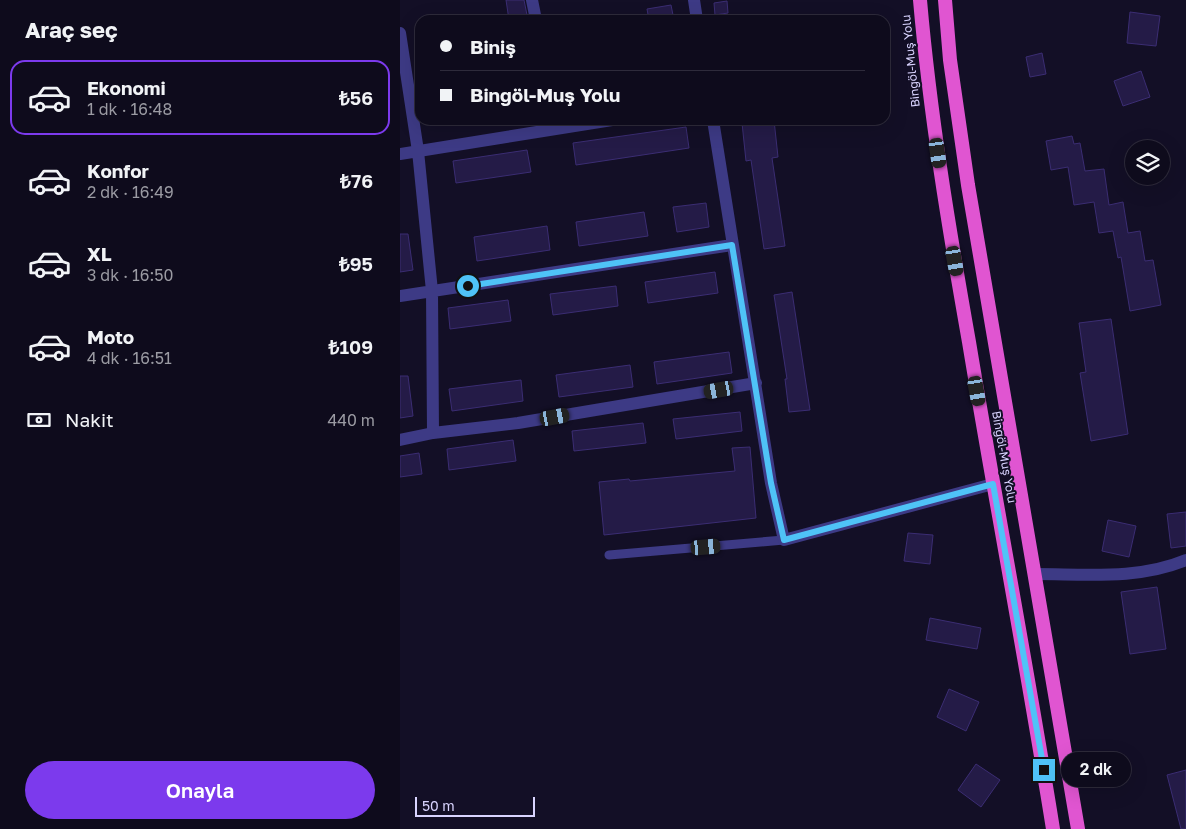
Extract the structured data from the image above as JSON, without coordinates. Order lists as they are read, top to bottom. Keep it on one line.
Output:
{"streets":{"highway":["Bingöl-Muş Yolu"]},"scale_bar":"50 m","page":{"heading":"Araç seç","banner":["Biniş","Bingöl-Muş Yolu"],"list":[{"name":"Ekonomi","note":"1 dk · 16:48","value":"₺56"},{"name":"Konfor","note":"2 dk · 16:49","value":"₺76"},{"name":"XL","note":"3 dk · 16:50","value":"₺95"},{"name":"Moto","note":"4 dk · 16:51","value":"₺109"}],"pay":["Nakit","440 m"],"buttons":"Onayla","bubble":"2 dk","scale":"50 m"}}
